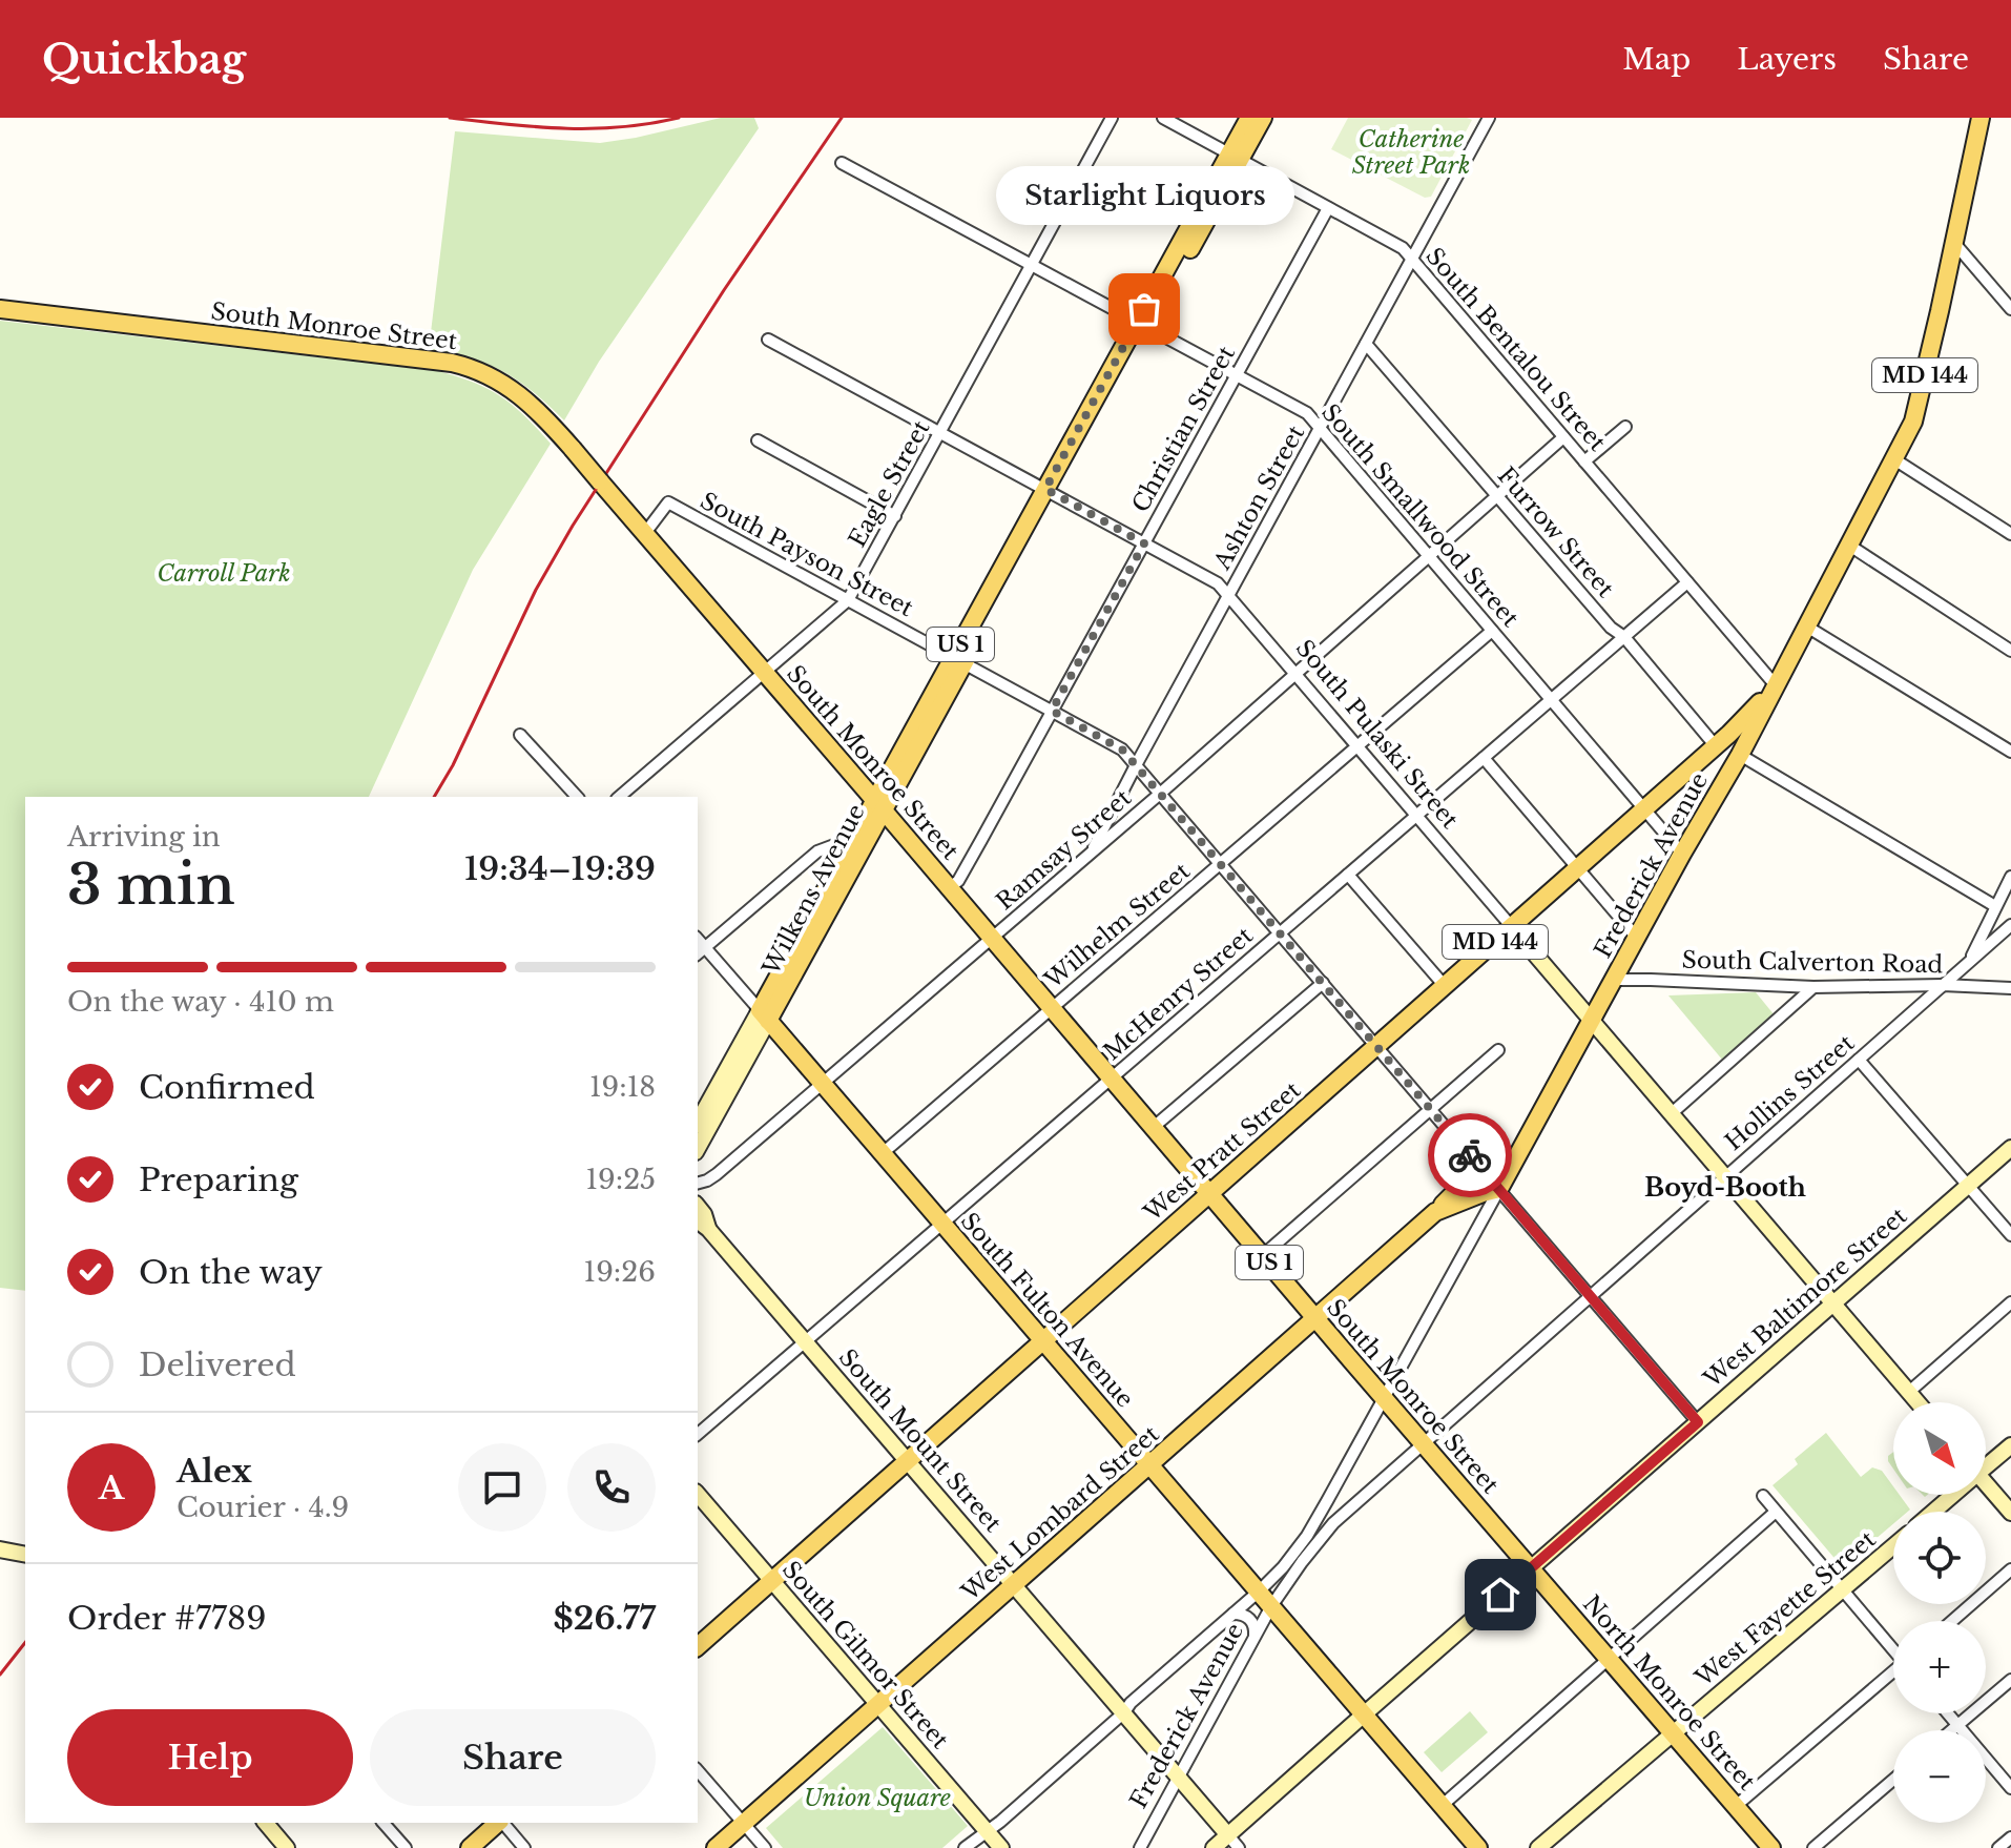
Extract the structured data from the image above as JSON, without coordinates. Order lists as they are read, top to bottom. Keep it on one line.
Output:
{"streets":{"main road":["South Monroe Street","MD 144","US 1","Frederick Avenue","Wilkens Avenue","West Pratt Street","South Fulton Avenue","West Lombard Street","North Monroe Street"],"street":["South Bentalou Street","Christian Street","Eagle Street","Ashton Street","South Smallwood Street","Furrow Street","South Payson Street","South Pulaski Street","Ramsay Street","Wilhelm Street","South Calverton Road","McHenry Street","Hollins Street","West Baltimore Street","South Mount Street","West Fayette Street","South Gilmor Street"]},"crossings":[["South Monroe Street","Christian Street"],["South Monroe Street","Eagle Street"],["South Monroe Street","South Payson Street"],["South Monroe Street","Ramsay Street"],["South Monroe Street","Frederick Avenue"],["South Monroe Street","Wilkens Avenue"],["South Monroe Street","Wilhelm Street"],["South Monroe Street","McHenry Street"],["South Monroe Street","Hollins Street"],["South Monroe Street","West Pratt Street"],["South Monroe Street","West Baltimore Street"],["South Monroe Street","West Lombard Street"],["South Monroe Street","North Monroe Street"],["South Bentalou Street","Christian Street"],["South Bentalou Street","Ashton Street"],["South Bentalou Street","Ramsay Street"],["South Bentalou Street","Frederick Avenue"],["South Bentalou Street","Wilkens Avenue"],["South Bentalou Street","McHenry Street"],["South Bentalou Street","West Pratt Street"],["Christian Street","South Smallwood Street"],["Christian Street","South Payson Street"],["Christian Street","South Pulaski Street"],["Eagle Street","South Smallwood Street"],["Eagle Street","South Payson Street"],["Eagle Street","South Pulaski Street"],["Ashton Street","South Smallwood Street"],["Ashton Street","Furrow Street"],["Ashton Street","South Payson Street"],["Ashton Street","South Pulaski Street"],["Ashton Street","Ramsay Street"],["South Smallwood Street","Ramsay Street"],["South Smallwood Street","Frederick Avenue"],["South Smallwood Street","Wilkens Avenue"],["South Smallwood Street","Wilhelm Street"],["South Smallwood Street","McHenry Street"],["South Smallwood Street","West Pratt Street"],["Furrow Street","Ramsay Street"],["Furrow Street","McHenry Street"],["Furrow Street","West Pratt Street"],["South Payson Street","Ramsay Street"],["South Payson Street","Frederick Avenue"],["South Payson Street","Wilkens Avenue"],["South Payson Street","Wilhelm Street"],["South Payson Street","McHenry Street"],["South Payson Street","Hollins Street"],["South Payson Street","West Pratt Street"],["South Payson Street","West Baltimore Street"],["South Payson Street","West Lombard Street"],["South Pulaski Street","Ramsay Street"],["South Pulaski Street","Frederick Avenue"],["South Pulaski Street","Wilkens Avenue"],["South Pulaski Street","Wilhelm Street"],["South Pulaski Street","McHenry Street"],["South Pulaski Street","Hollins Street"],["South Pulaski Street","West Pratt Street"],["South Pulaski Street","West Baltimore Street"],["Ramsay Street","South Fulton Avenue"],["Frederick Avenue","South Calverton Road"],["Frederick Avenue","Hollins Street"],["Frederick Avenue","West Pratt Street"],["Frederick Avenue","South Fulton Avenue"],["Frederick Avenue","South Mount Street"],["Frederick Avenue","West Lombard Street"],["Wilkens Avenue","South Fulton Avenue"],["Wilhelm Street","South Fulton Avenue"],["South Calverton Road","Hollins Street"],["McHenry Street","South Fulton Avenue"],["McHenry Street","South Mount Street"],["Hollins Street","South Fulton Avenue"],["West Pratt Street","South Fulton Avenue"],["West Pratt Street","South Mount Street"],["West Pratt Street","South Gilmor Street"],["West Baltimore Street","South Fulton Avenue"],["West Baltimore Street","South Mount Street"],["West Baltimore Street","North Monroe Street"],["South Fulton Avenue","West Lombard Street"],["South Mount Street","West Lombard Street"],["West Lombard Street","South Gilmor Street"],["West Fayette Street","North Monroe Street"]],"districts":["Boyd-Booth"],"parks":["Catherine Street Park","Carroll Park","Union Square"],"places":["Starlight Liquors"],"north":"bottom right","page":{"header":"Quickbag","nav":["Map","Layers","Share"],"bubble":"Starlight Liquors","heading":["3 min","Arriving in","19:34–19:39"],"panel":["Alex","Courier · 4.9","Order #7789","$26.77"],"bar":"On the way · 410 m","list":[["Confirmed","19:18"],["Preparing","19:25"],["On the way","19:26"],"Delivered"],"map_buttons":["+","−"],"round":"A","buttons":["Help","Share"]}}
